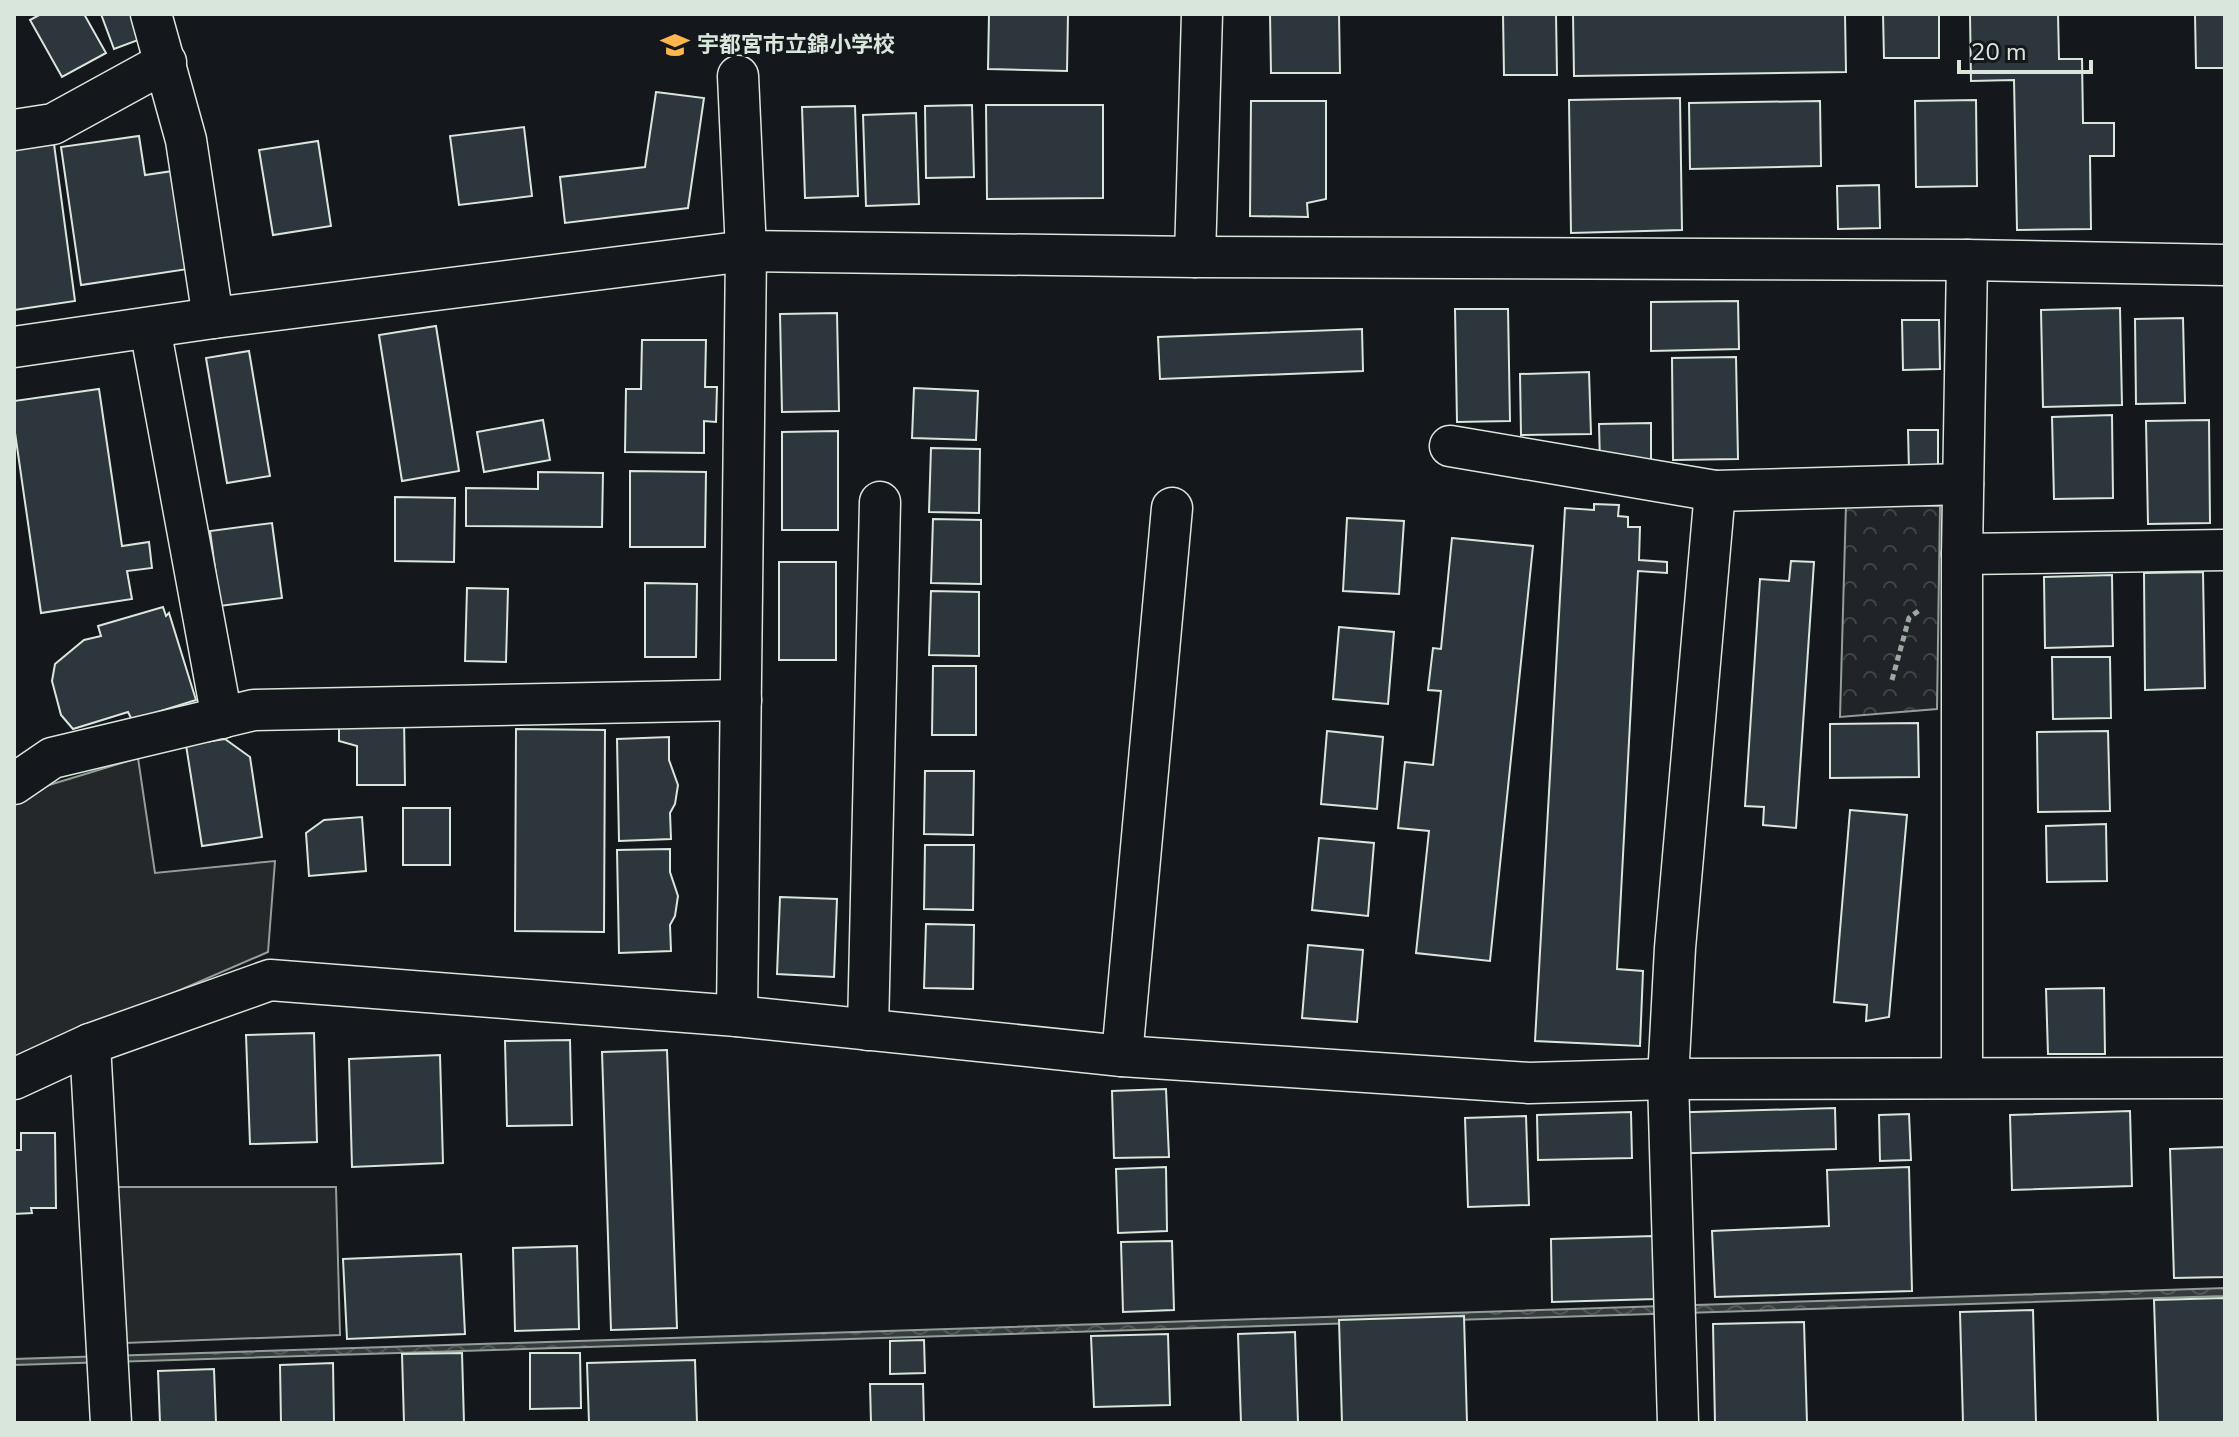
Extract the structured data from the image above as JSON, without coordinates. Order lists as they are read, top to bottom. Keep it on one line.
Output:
{"places":{"school or university":["宇都宮市立錦小学校"]},"scale_bar":"20 m"}
